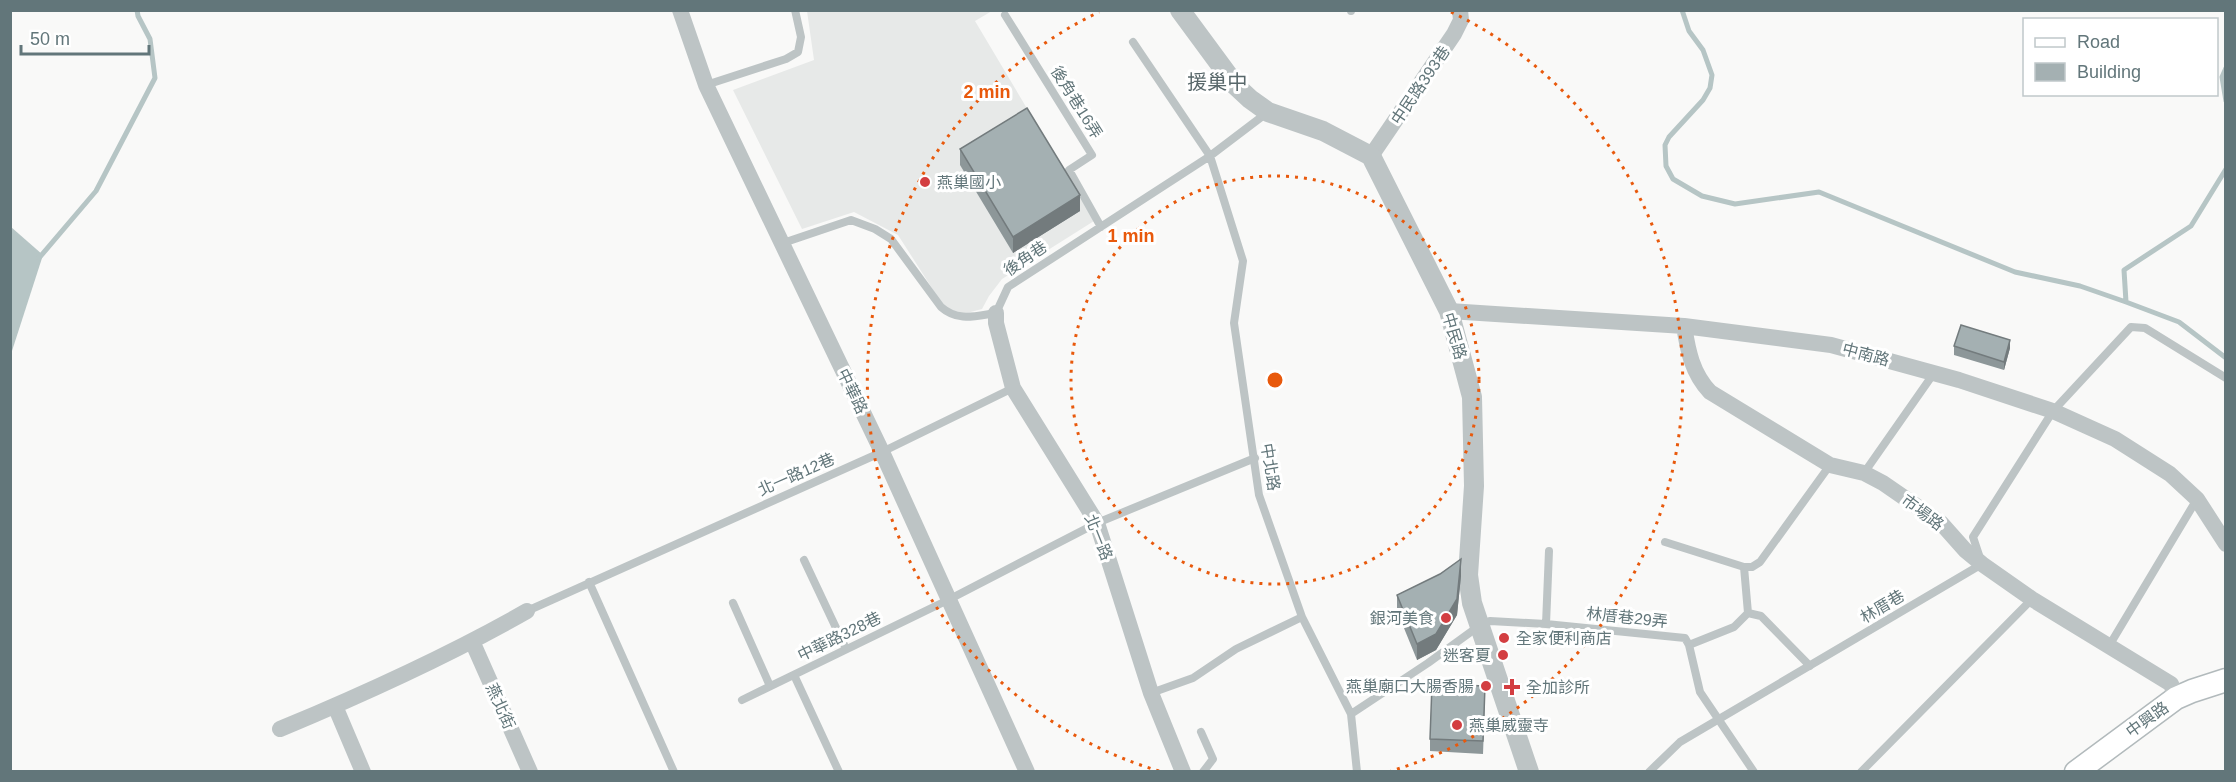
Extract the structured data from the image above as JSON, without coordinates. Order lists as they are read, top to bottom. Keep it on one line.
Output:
{"streets":{"main road":["中興路"],"street":["中民路393巷","中民路","中南路","中華路","市場路","北一路","燕北街"],"lane":["後角巷16弄","後角巷","中北路","北一路12巷","林厝巷","林厝巷29弄","中華路328巷"]},"crossings":[["中民路393巷","中民路"],["後角巷16弄","後角巷"],["後角巷","中北路"],["後角巷","北一路"],["中民路","中南路"],["中民路","林厝巷29弄"],["中南路","市場路"],["中華路","北一路12巷"],["中華路","中華路328巷"],["中北路","中華路328巷"],["北一路12巷","北一路"],["市場路","林厝巷"],["市場路","中興路"],["北一路","中華路328巷"]],"districts":["援巢中"],"places":{"other":["燕巢國小","銀河美食","全家便利商店","迷客夏","燕巢廟口大腸香腸","燕巢威靈寺"],"health":["全加診所"]},"legend":["Road","Building"],"scale_bar":"50 m","rings":["2 min","1 min"]}
